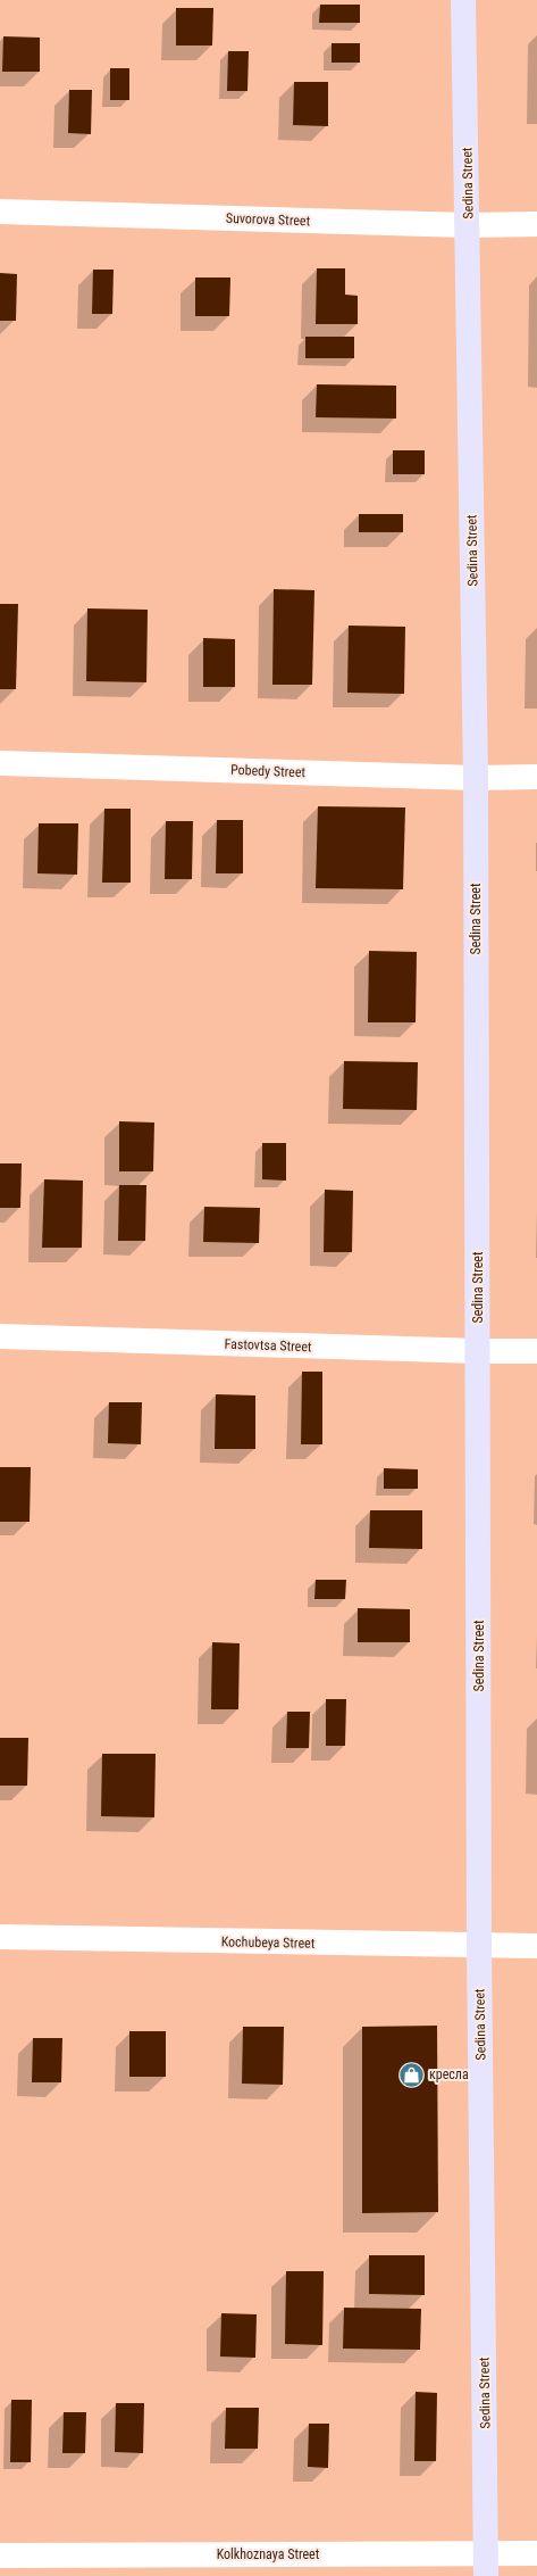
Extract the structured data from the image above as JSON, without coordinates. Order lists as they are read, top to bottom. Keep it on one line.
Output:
{"streets":{"main road":["Sedina Street"],"street":["Suvorova Street","Pobedy Street","Fastovtsa Street","Kochubeya Street","Kolkhoznaya Street"]},"crossings":[["Sedina Street","Suvorova Street"],["Sedina Street","Pobedy Street"],["Sedina Street","Fastovtsa Street"],["Sedina Street","Kochubeya Street"],["Sedina Street","Kolkhoznaya Street"]],"places":{"shop":["кресла"]}}
